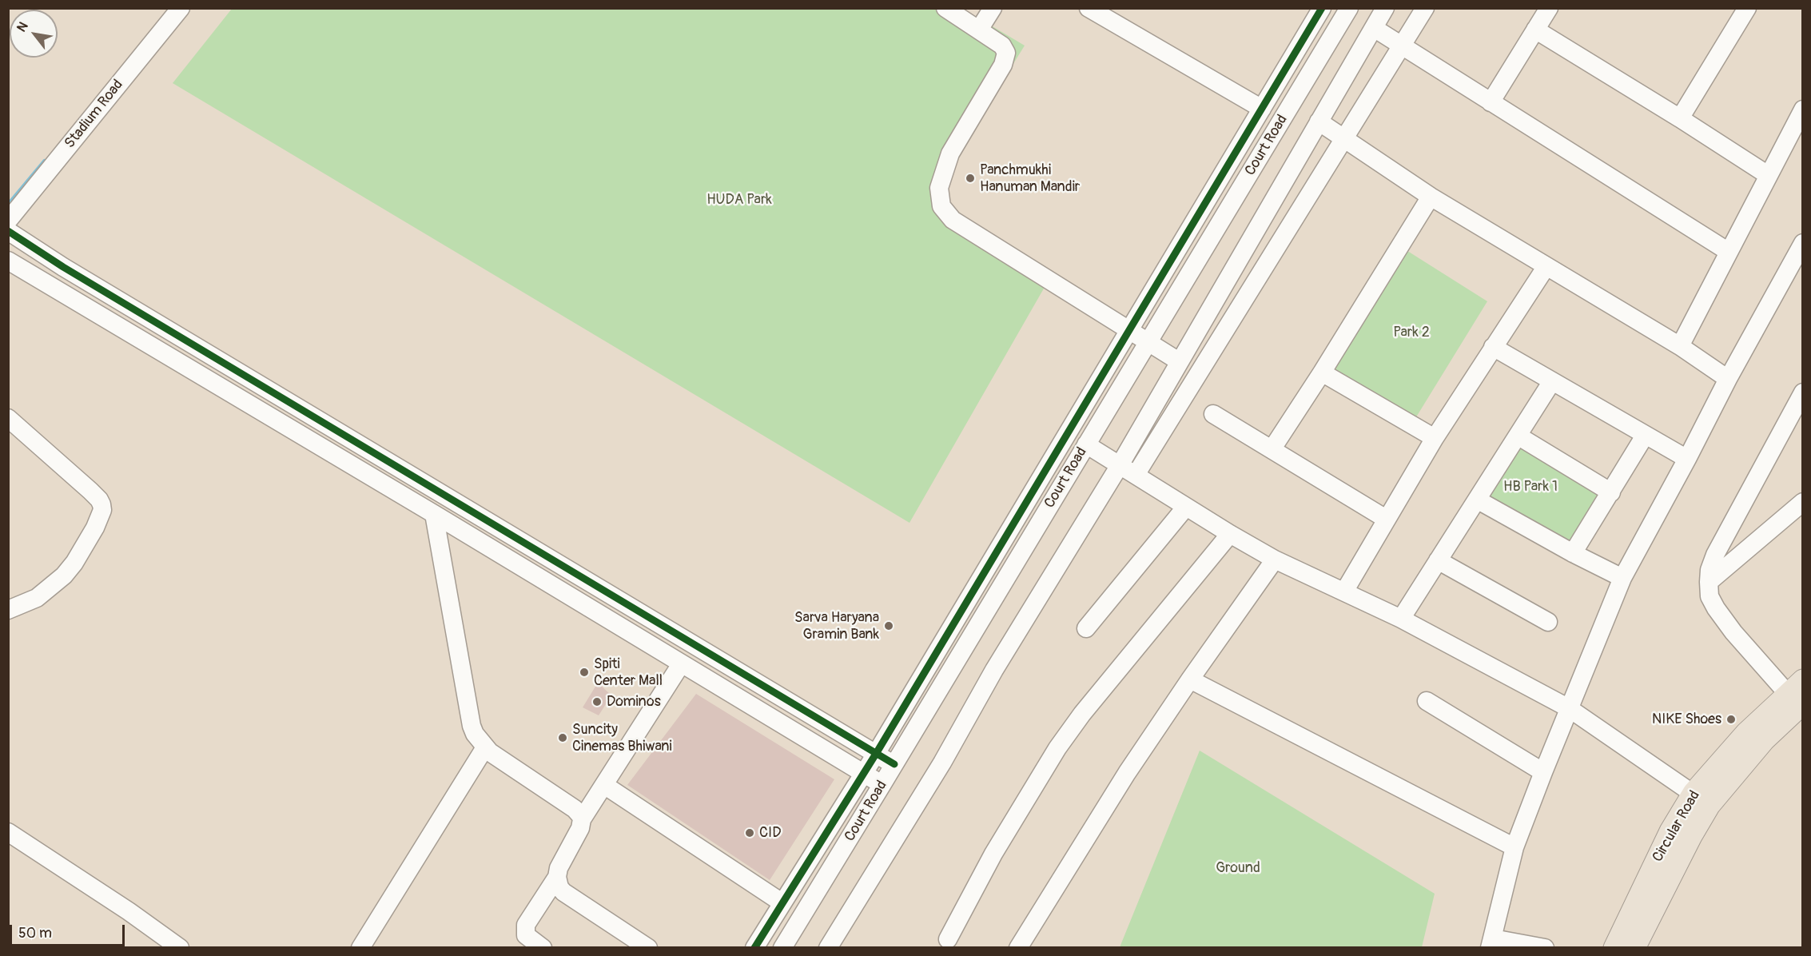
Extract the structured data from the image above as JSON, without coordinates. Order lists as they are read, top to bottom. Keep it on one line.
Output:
{"streets":{"main road":["Circular Road"],"street":["Stadium Road","Court Road"]},"parks":["HUDA Park","Park 2","HB Park 1","Ground"],"places":["Panchmukhi Hanuman Mandir","Sarva Haryana Gramin Bank","Spiti Center Mall","Dominos","NIKE Shoes","Suncity Cinemas Bhiwani","CID"],"scale_bar":"50 m","north":"top left"}
